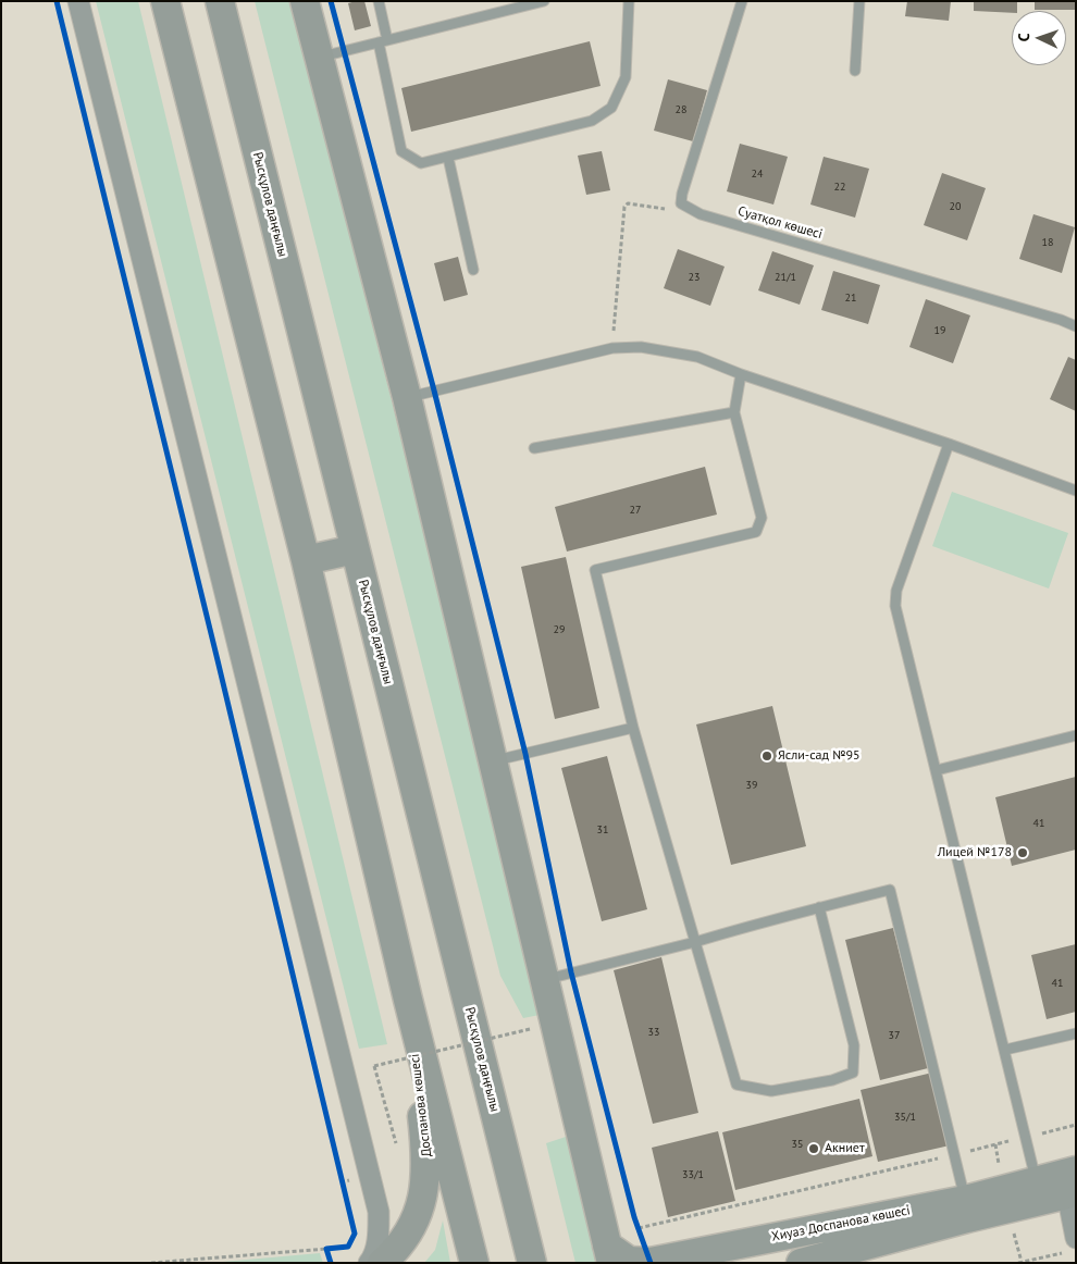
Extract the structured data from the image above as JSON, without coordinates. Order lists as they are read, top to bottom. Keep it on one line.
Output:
{"streets":{"main road":["Рысқұлов даңғылы","Доспанова көшесі","Хиуаз Доспанова көшесі"],"lane":["Суатқол көшесі"]},"places":["Ясли-сад №95","Лицей №178","Акниет"],"house_numbers":["28","24","22","20","18","23","21/1","21","19","27","29","39","41","31","41","33","37","35/1","35","33/1"],"north":"left"}
